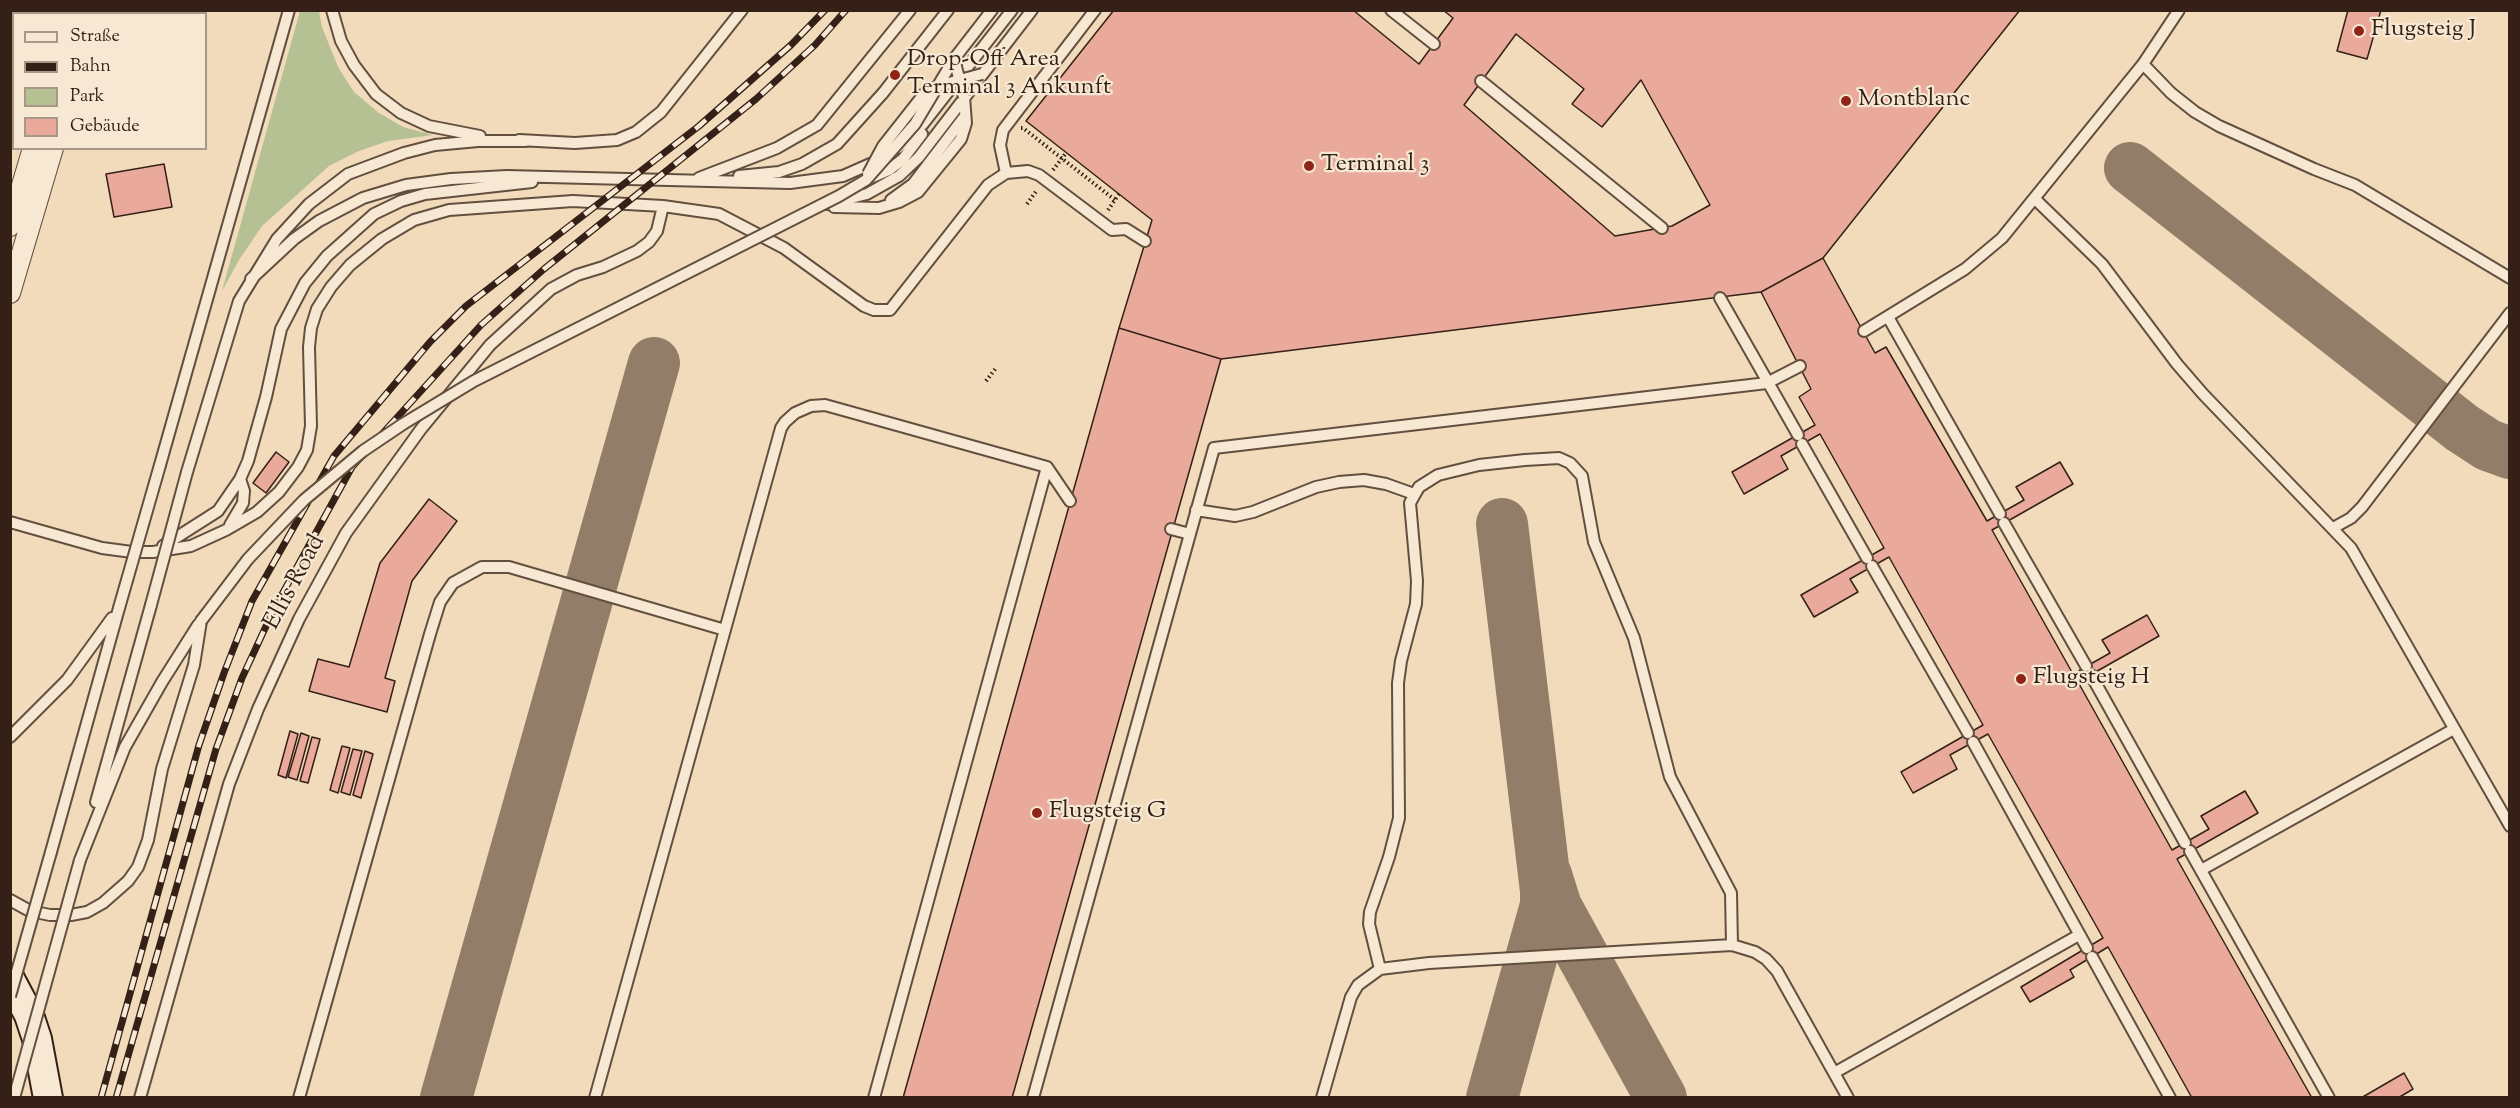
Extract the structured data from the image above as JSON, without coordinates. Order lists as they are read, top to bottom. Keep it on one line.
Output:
{"streets":{"lane":["Ellis Road"]},"places":["Flugsteig J","Drop-Off Area Terminal 3 Ankunft","Montblanc","Terminal 3","Flugsteig H","Flugsteig G"],"legend":["Straße","Bahn","Park","Gebäude"]}
